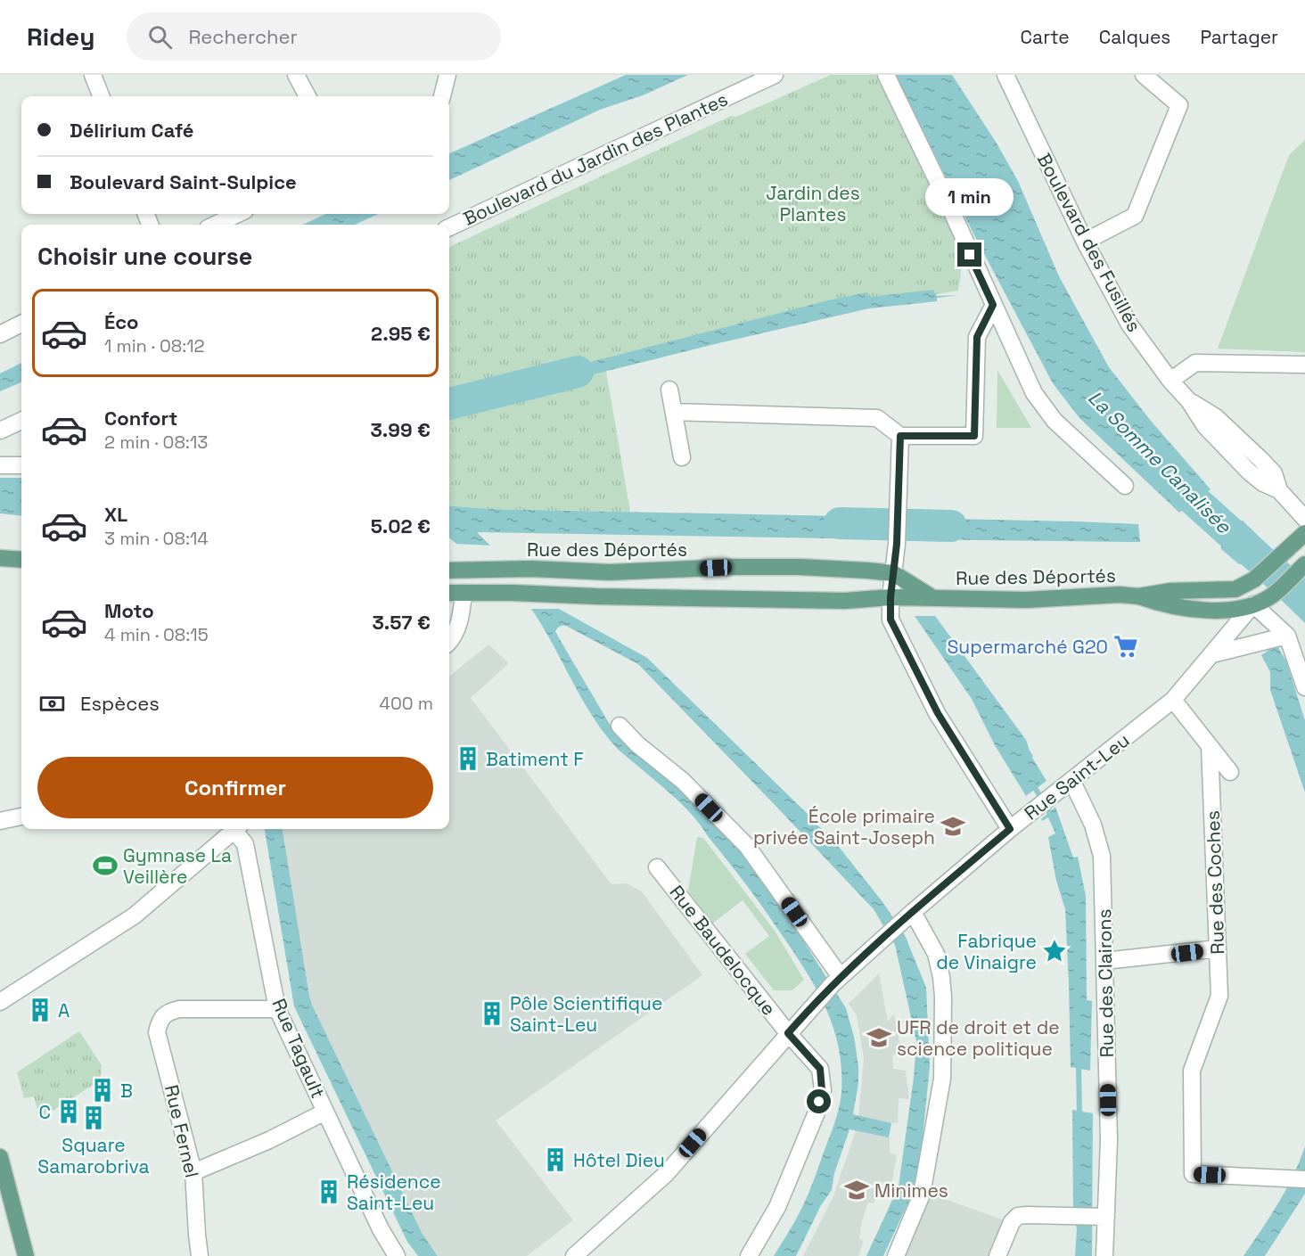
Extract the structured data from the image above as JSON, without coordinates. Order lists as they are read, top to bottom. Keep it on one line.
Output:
{"streets":{"main road":["Rue des Déportés"],"street":["Boulevard du Jardin des Plantes","Boulevard des Fusillés","Rue Saint-Leu","Rue des Coches","Rue Baudelocque","Rue des Clairons","Rue Tagault","Rue Fernel"]},"crossings":[["Rue des Déportés","Rue Saint-Leu"],["Rue Saint-Leu","Rue Baudelocque"],["Rue Saint-Leu","Rue des Clairons"],["Rue Tagault","Rue Fernel"]],"water":["La Somme Canalisée"],"parks":["Jardin des Plantes"],"places":{"supermarket":["Supermarché G20"],"building":["Batiment F","A","Pôle Scientifique Saint-Leu","B","C","Square Samarobriva","Hôtel Dieu","Résidence Saint-Leu"],"school or university":["École primaire privée Saint-Joseph","UFR de droit et de science politique","Minimes"],"sports":["Gymnase La Veillère"],"place":["Fabrique de Vinaigre"]},"page":{"header":"Ridey","search":"Rechercher","nav":["Carte","Calques","Partager"],"banner":["Délirium Café","Boulevard Saint-Sulpice"],"bubble":"1 min","heading":"Choisir une course","list":[{"name":"Éco","note":"1 min · 08:12","value":"2.95 €"},{"name":"Confort","note":"2 min · 08:13","value":"3.99 €"},{"name":"XL","note":"3 min · 08:14","value":"5.02 €"},{"name":"Moto","note":"4 min · 08:15","value":"3.57 €"}],"pay":["Espèces","400 m"],"buttons":"Confirmer"}}
